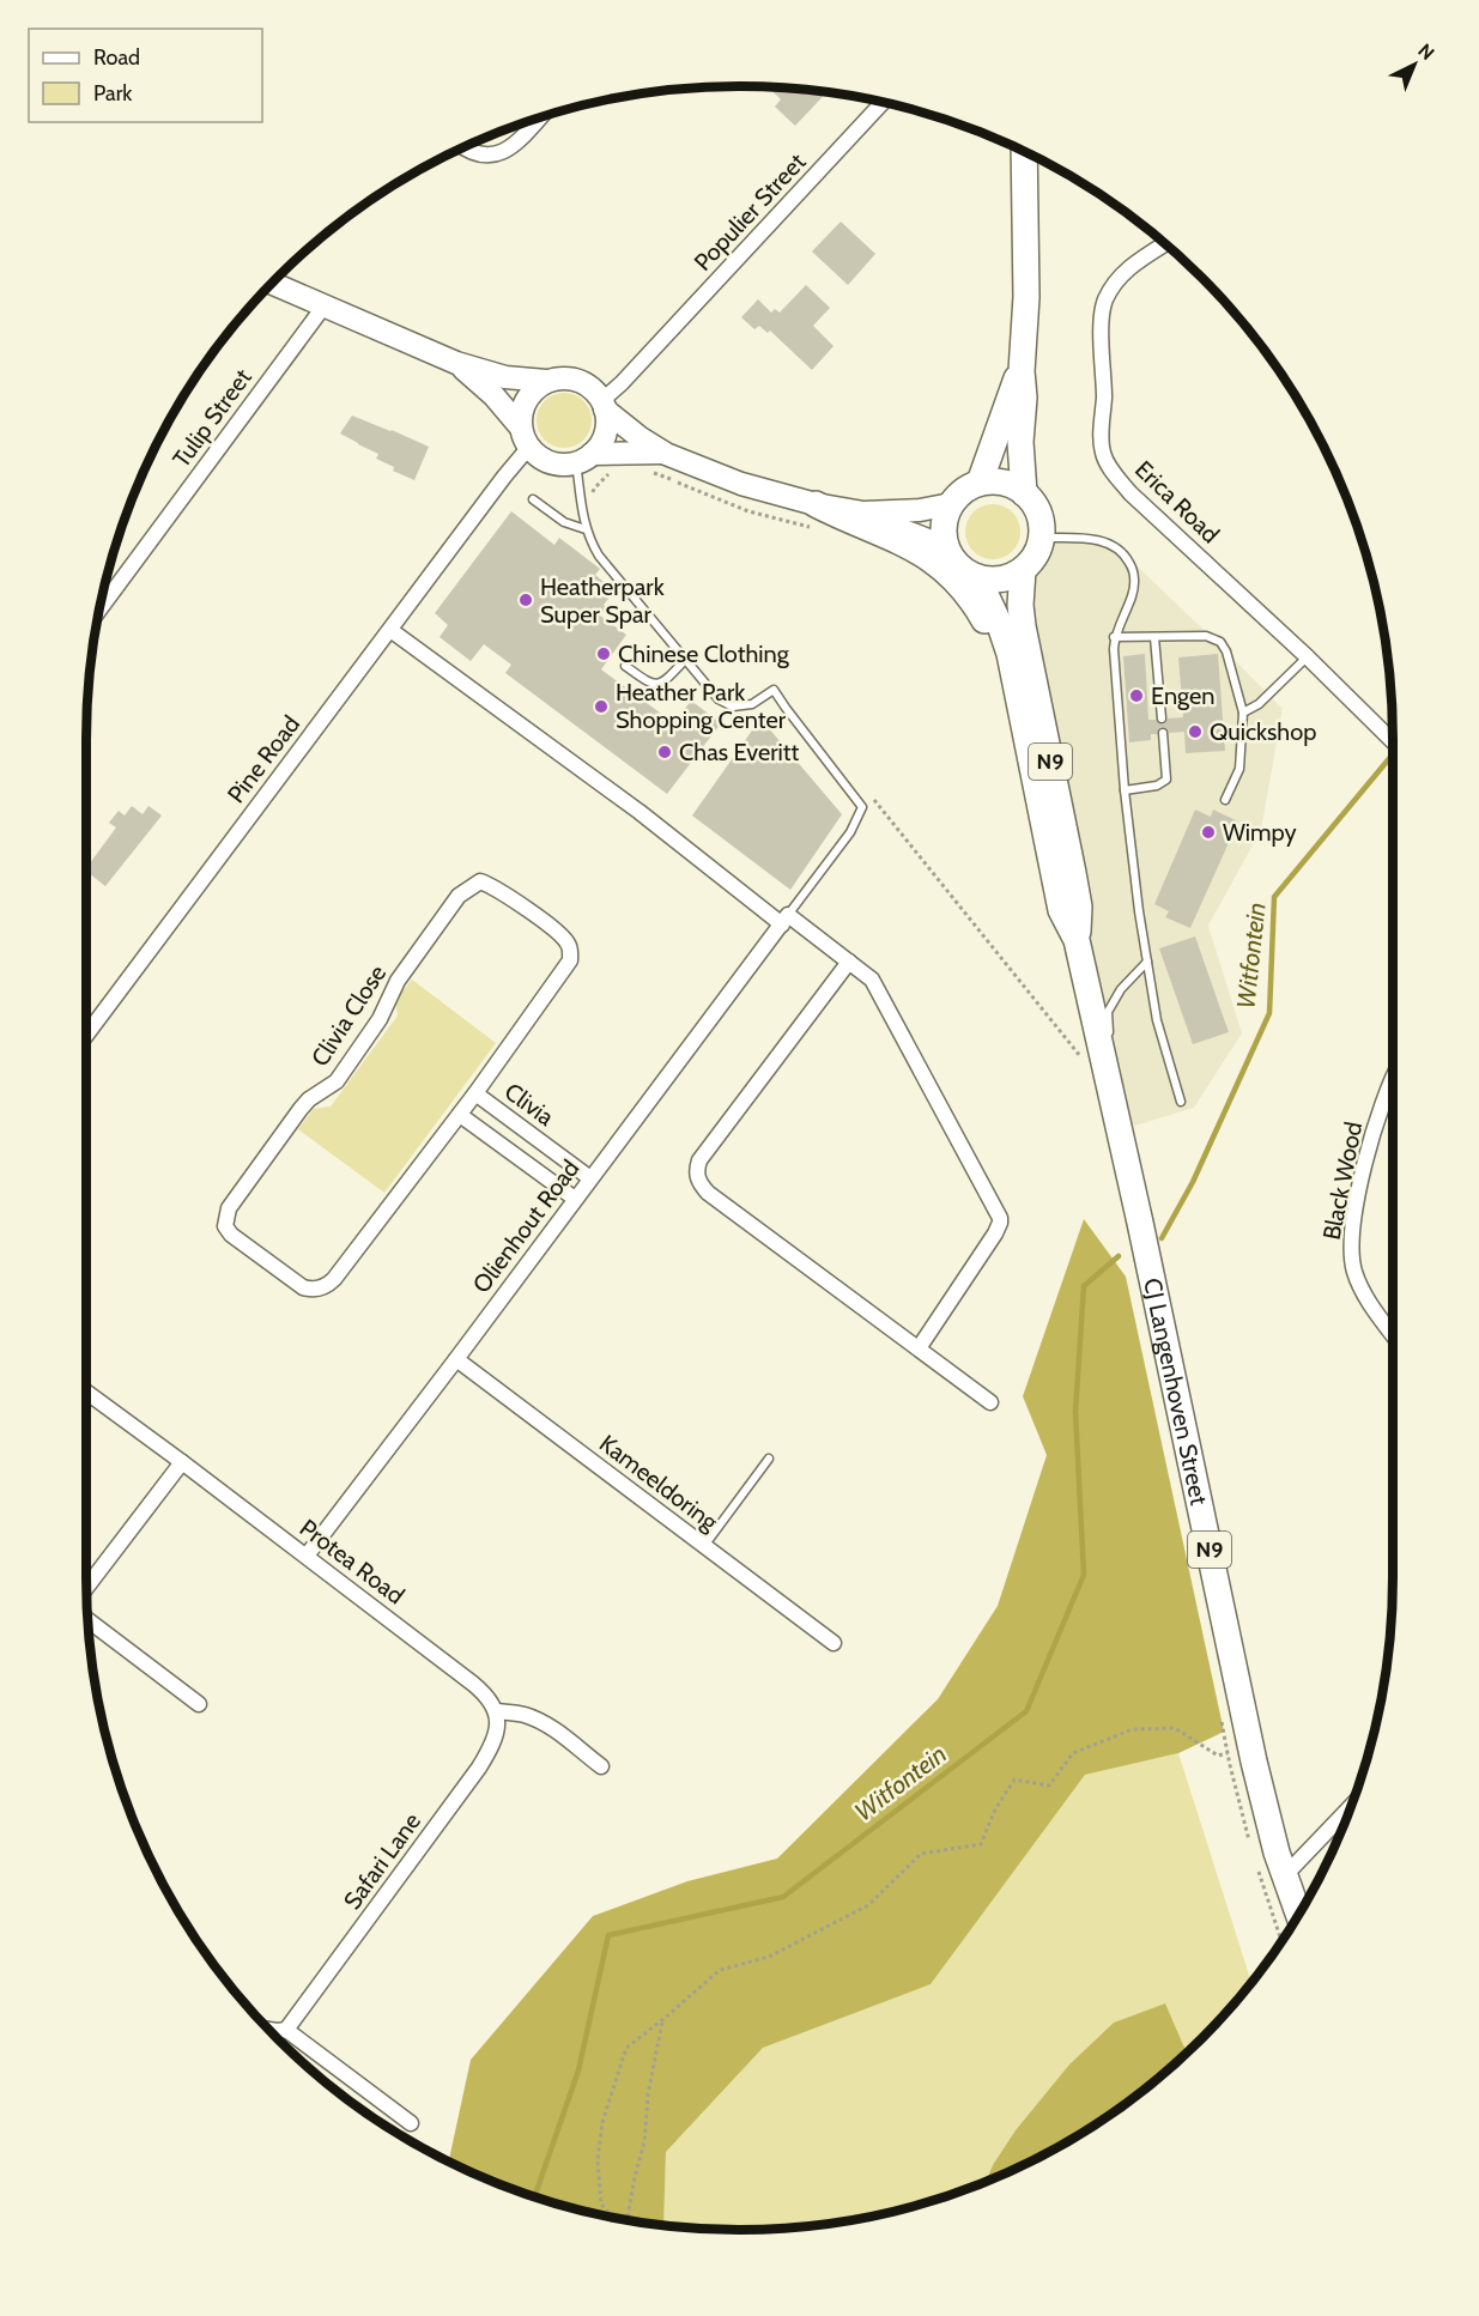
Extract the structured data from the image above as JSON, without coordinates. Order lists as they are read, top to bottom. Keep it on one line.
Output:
{"streets":{"highway":["N9","CJ Langenhoven Street"],"street":["Populier Street","Tulip Street","Erica Road","Pine Road","Clivia Close","Clivia","Black Wood","Olienhout Road","Kameeldoring","Protea Road","Safari Lane"]},"crossings":[["Populier Street","Pine Road"],["N9","CJ Langenhoven Street"],["Clivia Close","Clivia"],["Clivia","Olienhout Road"],["Olienhout Road","Kameeldoring"],["Olienhout Road","Protea Road"],["Protea Road","Safari Lane"]],"water":["Witfontein"],"places":["Heatherpark Super Spar","Chinese Clothing","Engen","Heather Park Shopping Center","Quickshop","Chas Everitt","Wimpy"],"legend":["Road","Park"],"north":"top right"}
